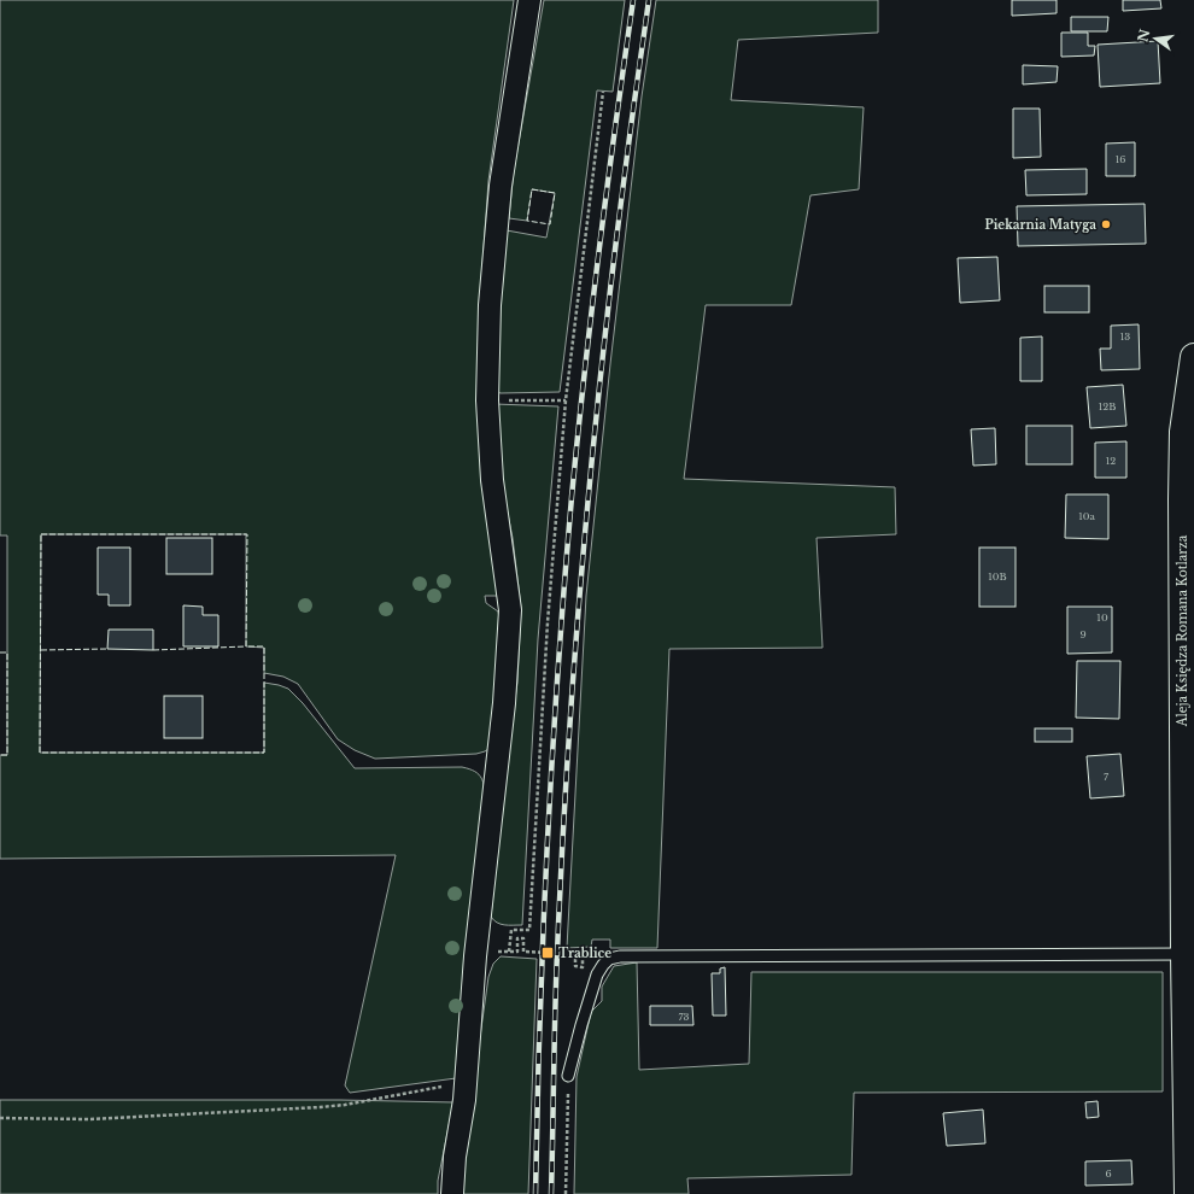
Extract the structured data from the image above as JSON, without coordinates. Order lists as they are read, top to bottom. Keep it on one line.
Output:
{"streets":{"street":["Aleja Księdza Romana Kotlarza"]},"places":{"other":["Piekarnia Matyga"],"transit":["Trablice"]},"house_numbers":["16","13","12B","12","10a","10B","10","9","7","73","6"],"north":"left"}
